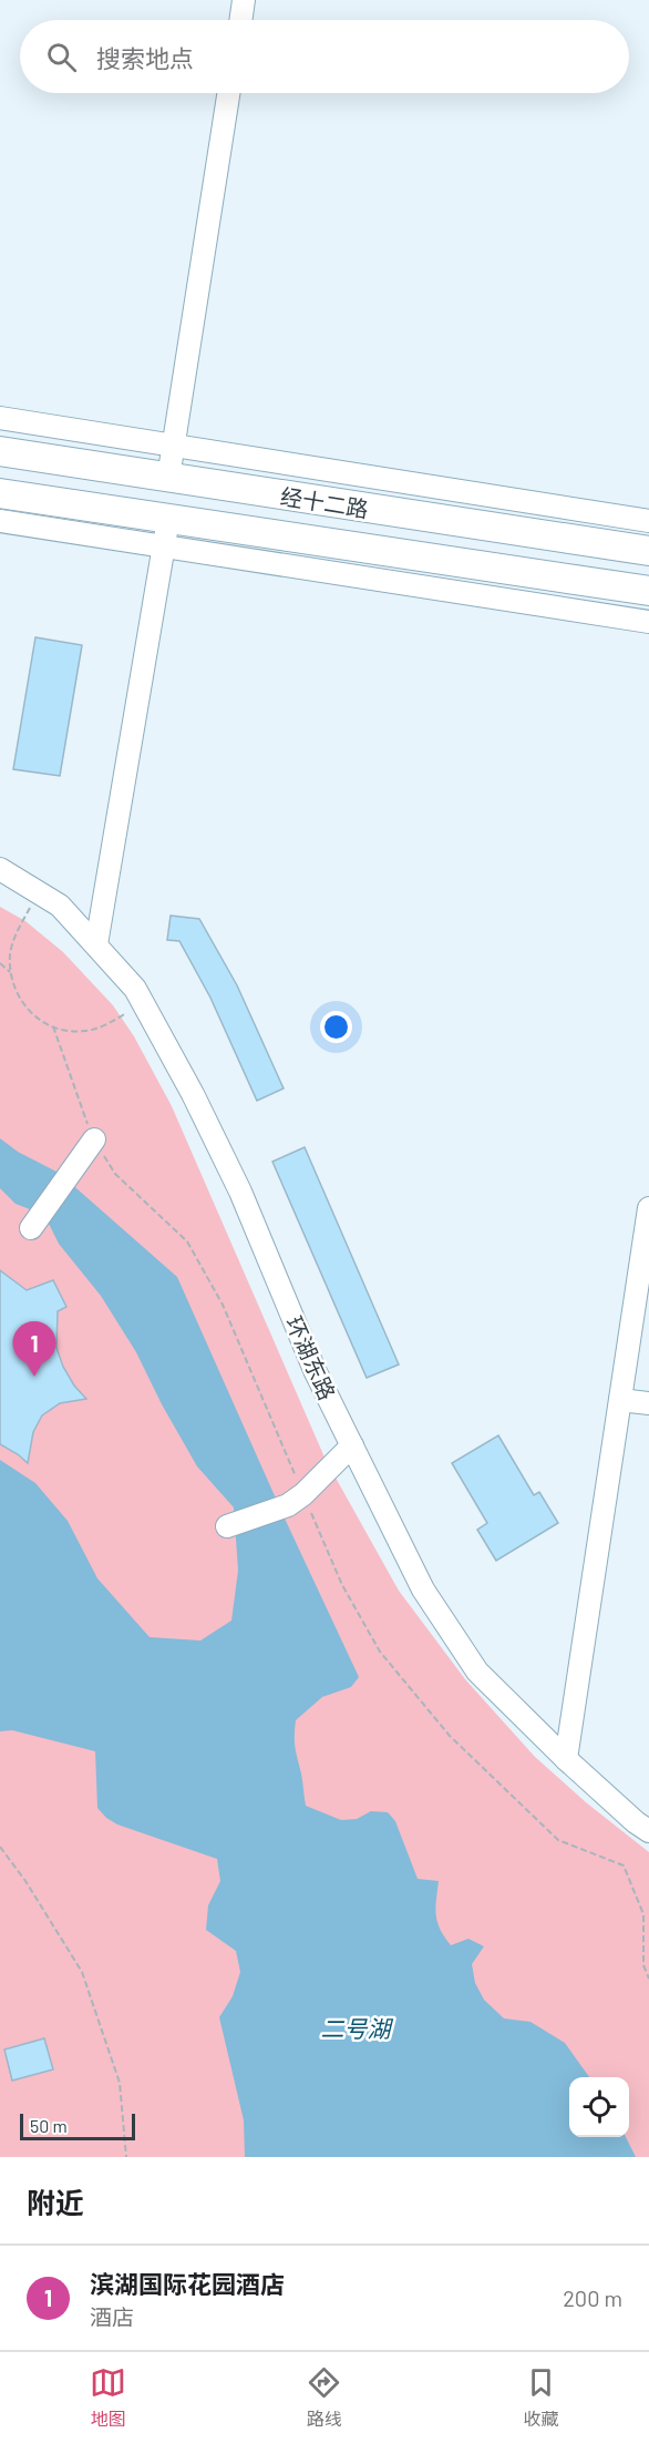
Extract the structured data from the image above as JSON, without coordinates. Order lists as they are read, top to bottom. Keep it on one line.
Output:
{"streets":{"main road":["经十二路"],"street":["环湖东路"]},"water":["二号湖"],"scale_bar":"50 m","page":{"search":"搜索地点","pins":"1","scale":"50 m","heading":"附近","list":[{"mark":"1","name":"滨湖国际花园酒店","note":"酒店","value":"200 m"}],"nav":["地图","路线","收藏"]}}
